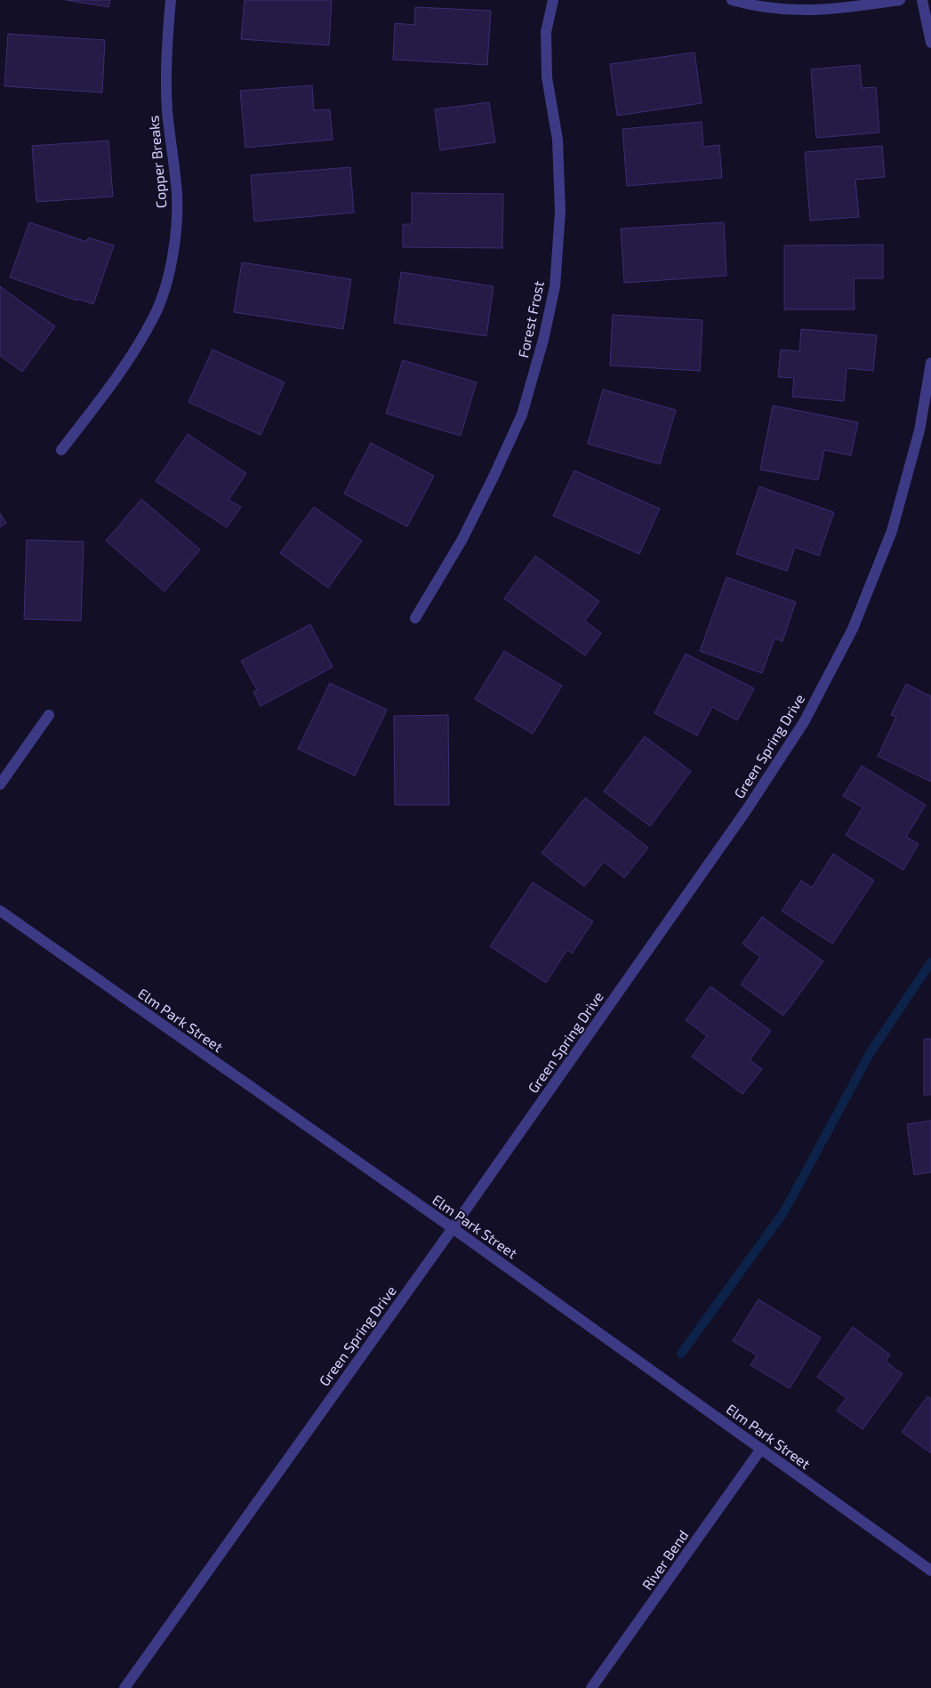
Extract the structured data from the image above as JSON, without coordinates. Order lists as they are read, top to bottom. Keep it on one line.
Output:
{"streets":{"street":["Copper Breaks","Forest Frost","Green Spring Drive","Elm Park Street","River Bend"]},"crossings":[["Green Spring Drive","Elm Park Street"],["Elm Park Street","River Bend"]]}
